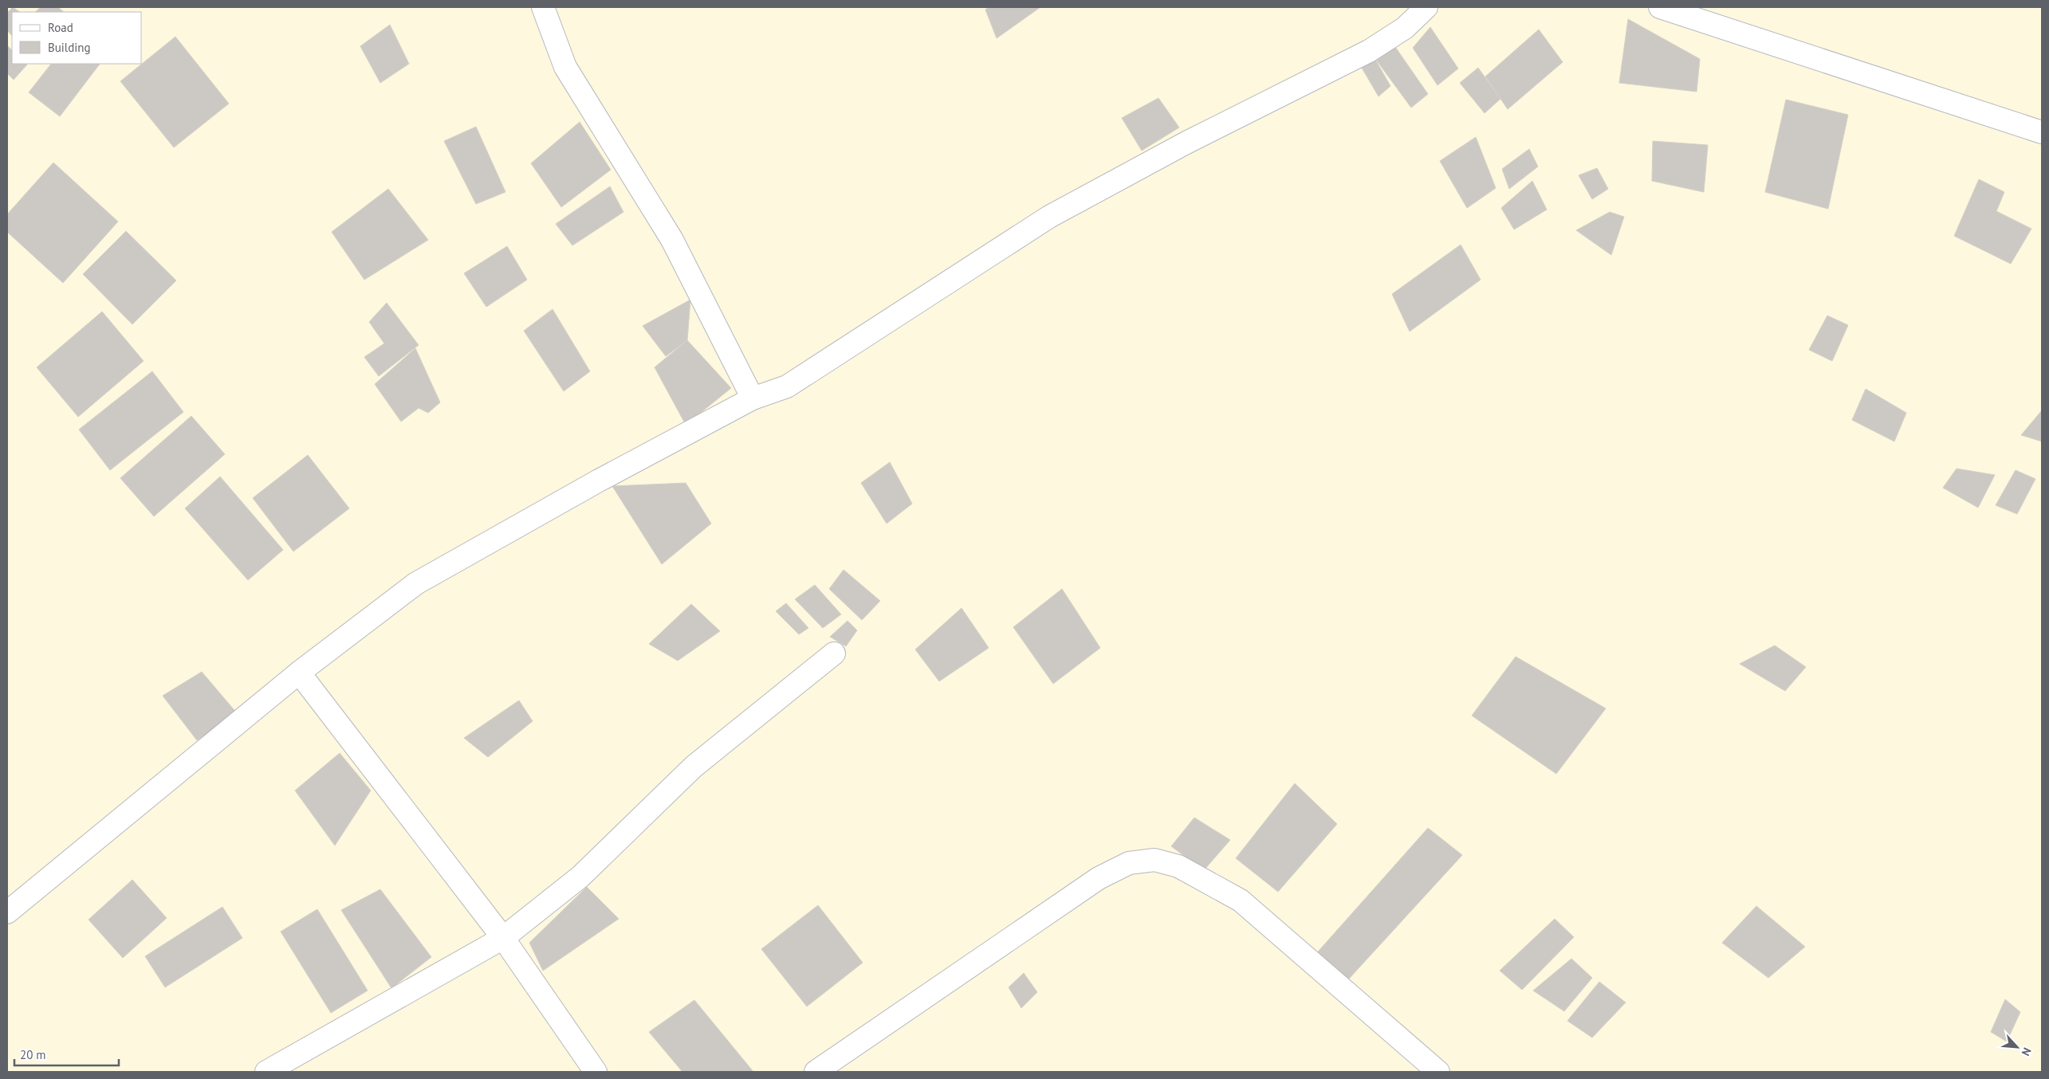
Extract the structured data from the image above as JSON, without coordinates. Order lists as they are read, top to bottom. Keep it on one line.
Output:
{"legend":["Road","Building"],"scale_bar":"20 m","north":"bottom right"}
